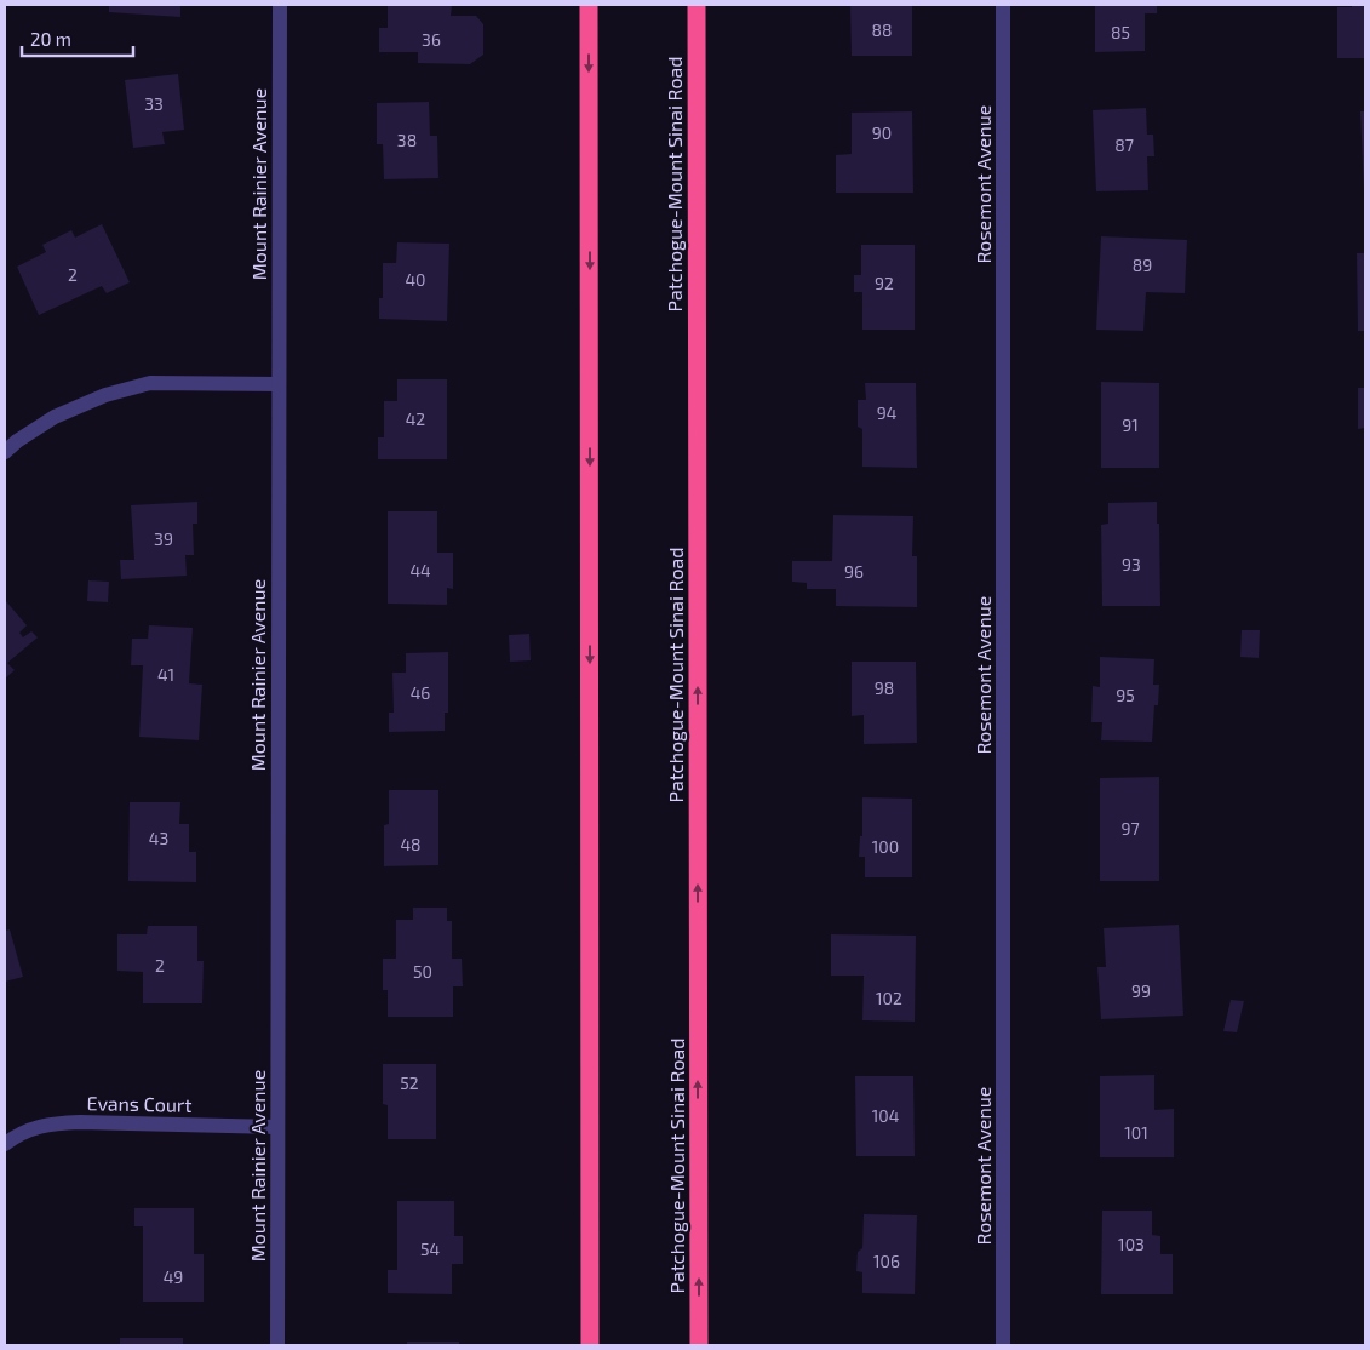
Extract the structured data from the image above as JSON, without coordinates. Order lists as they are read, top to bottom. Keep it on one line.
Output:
{"streets":{"highway":["Patchogue-Mount Sinai Road"],"street":["Mount Rainier Avenue","Rosemont Avenue","Evans Court"]},"crossings":[["Mount Rainier Avenue","Evans Court"]],"house_numbers":["88","85","36","33","90","38","87","89","2","40","92","94","42","91","39","93","44","96","41","98","46","95","97","43","48","100","2","50","99","102","52","104","101","103","54","106","49"],"scale_bar":"20 m"}
